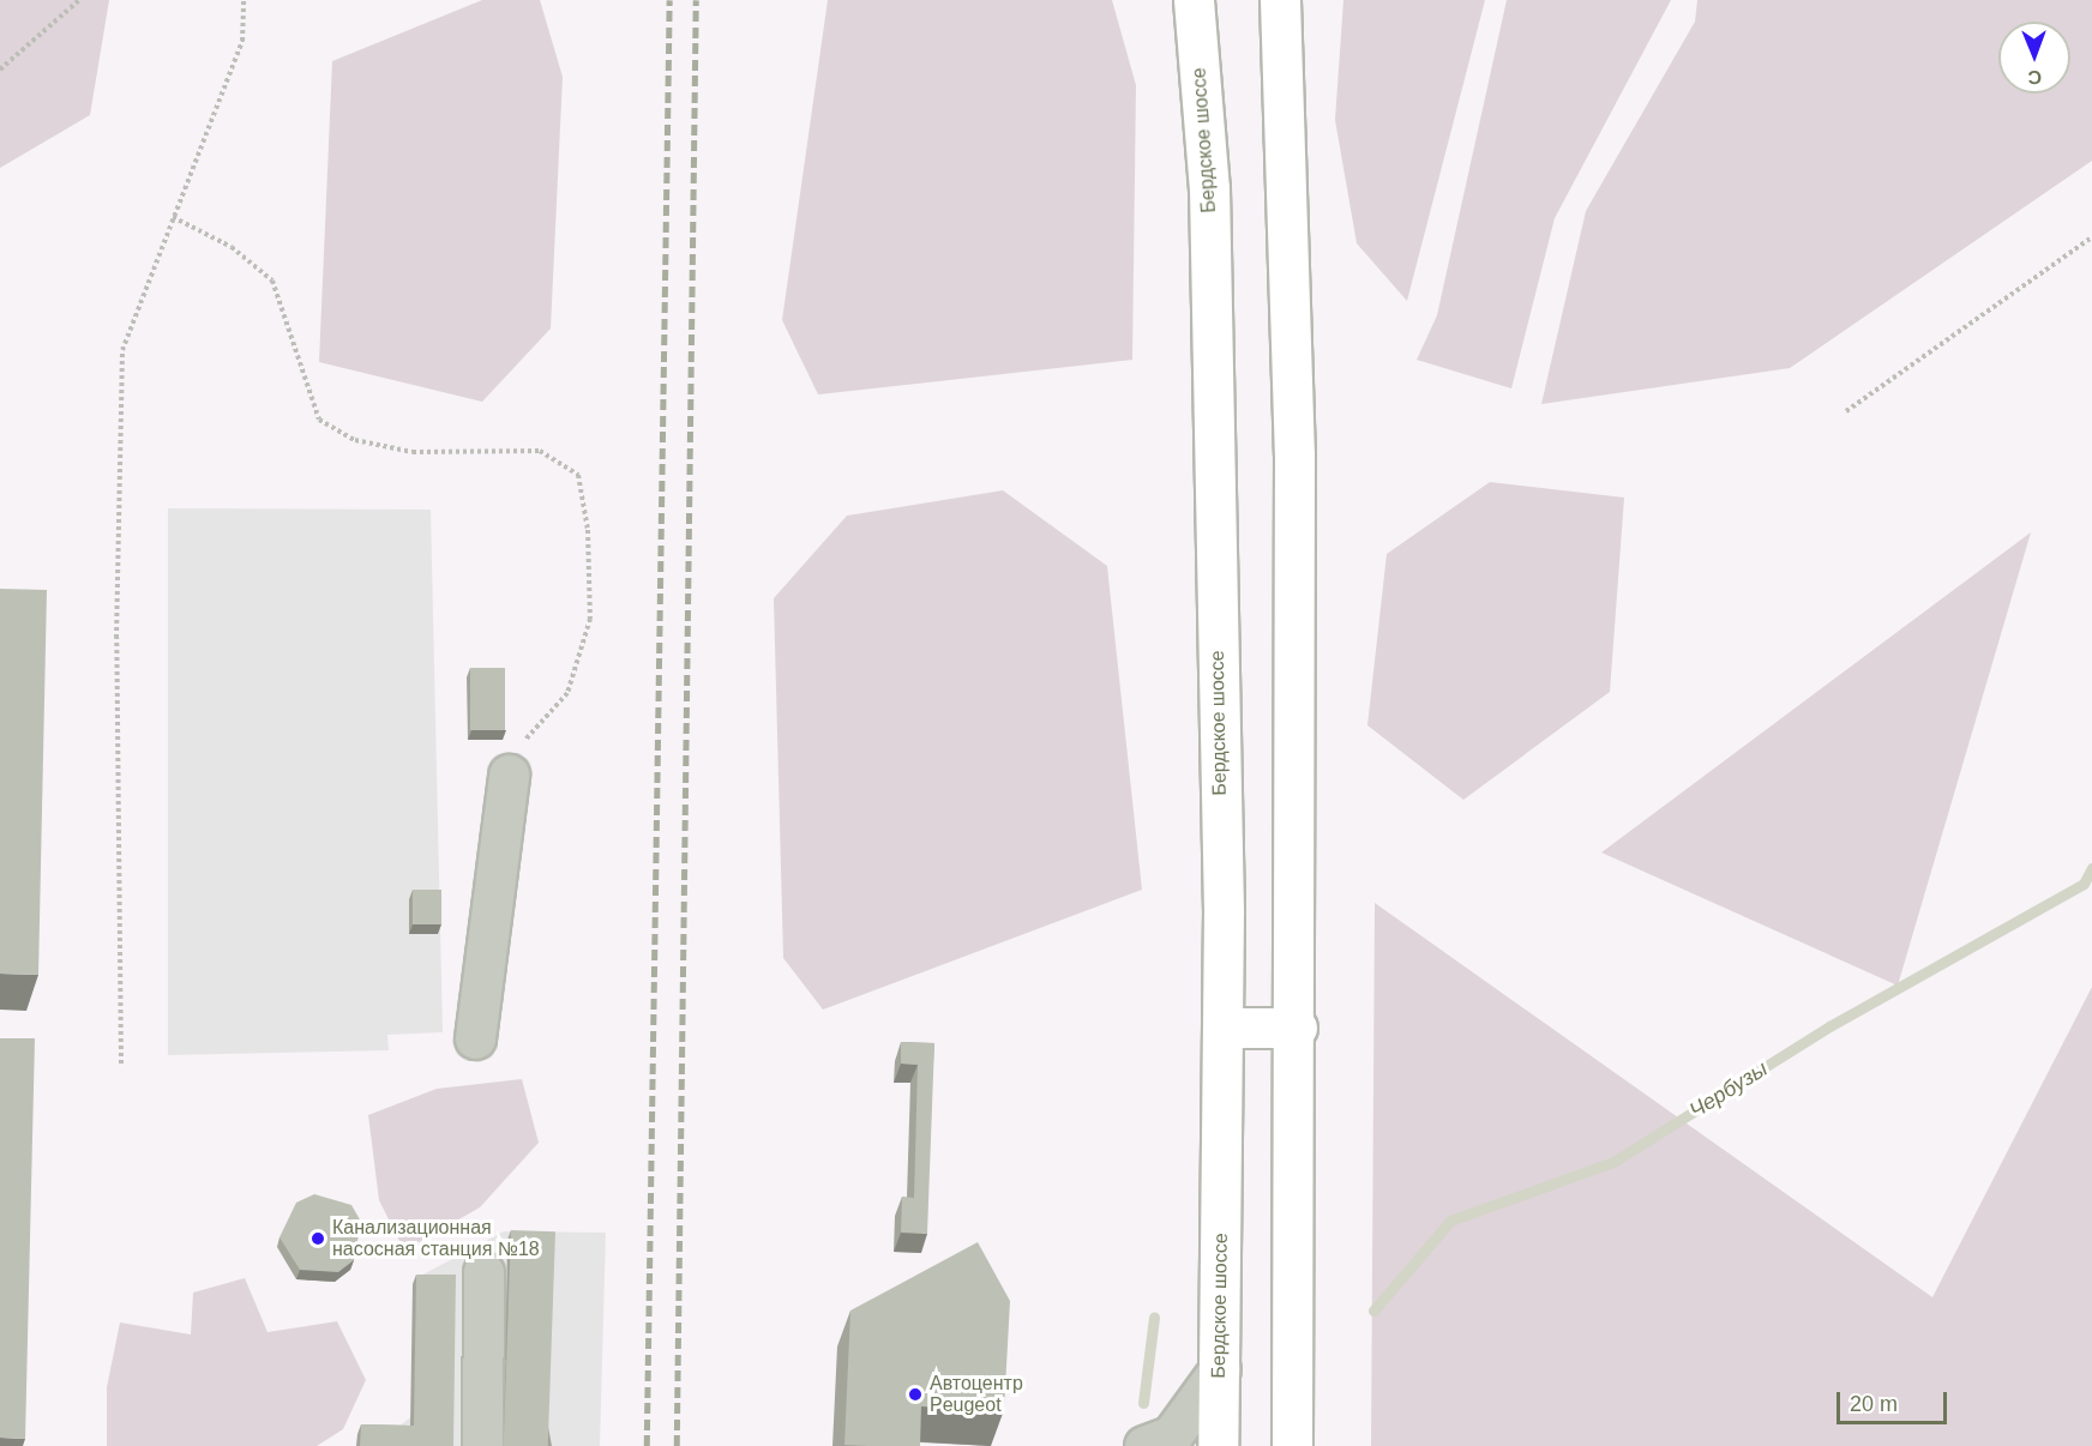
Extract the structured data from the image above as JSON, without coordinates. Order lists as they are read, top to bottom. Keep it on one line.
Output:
{"streets":{"highway":["Бердское шоссе"]},"water":["Чербузы"],"places":["Канализационная насосная станция №18","Автоцентр Peugeot"],"scale_bar":"20 m","north":"bottom"}
